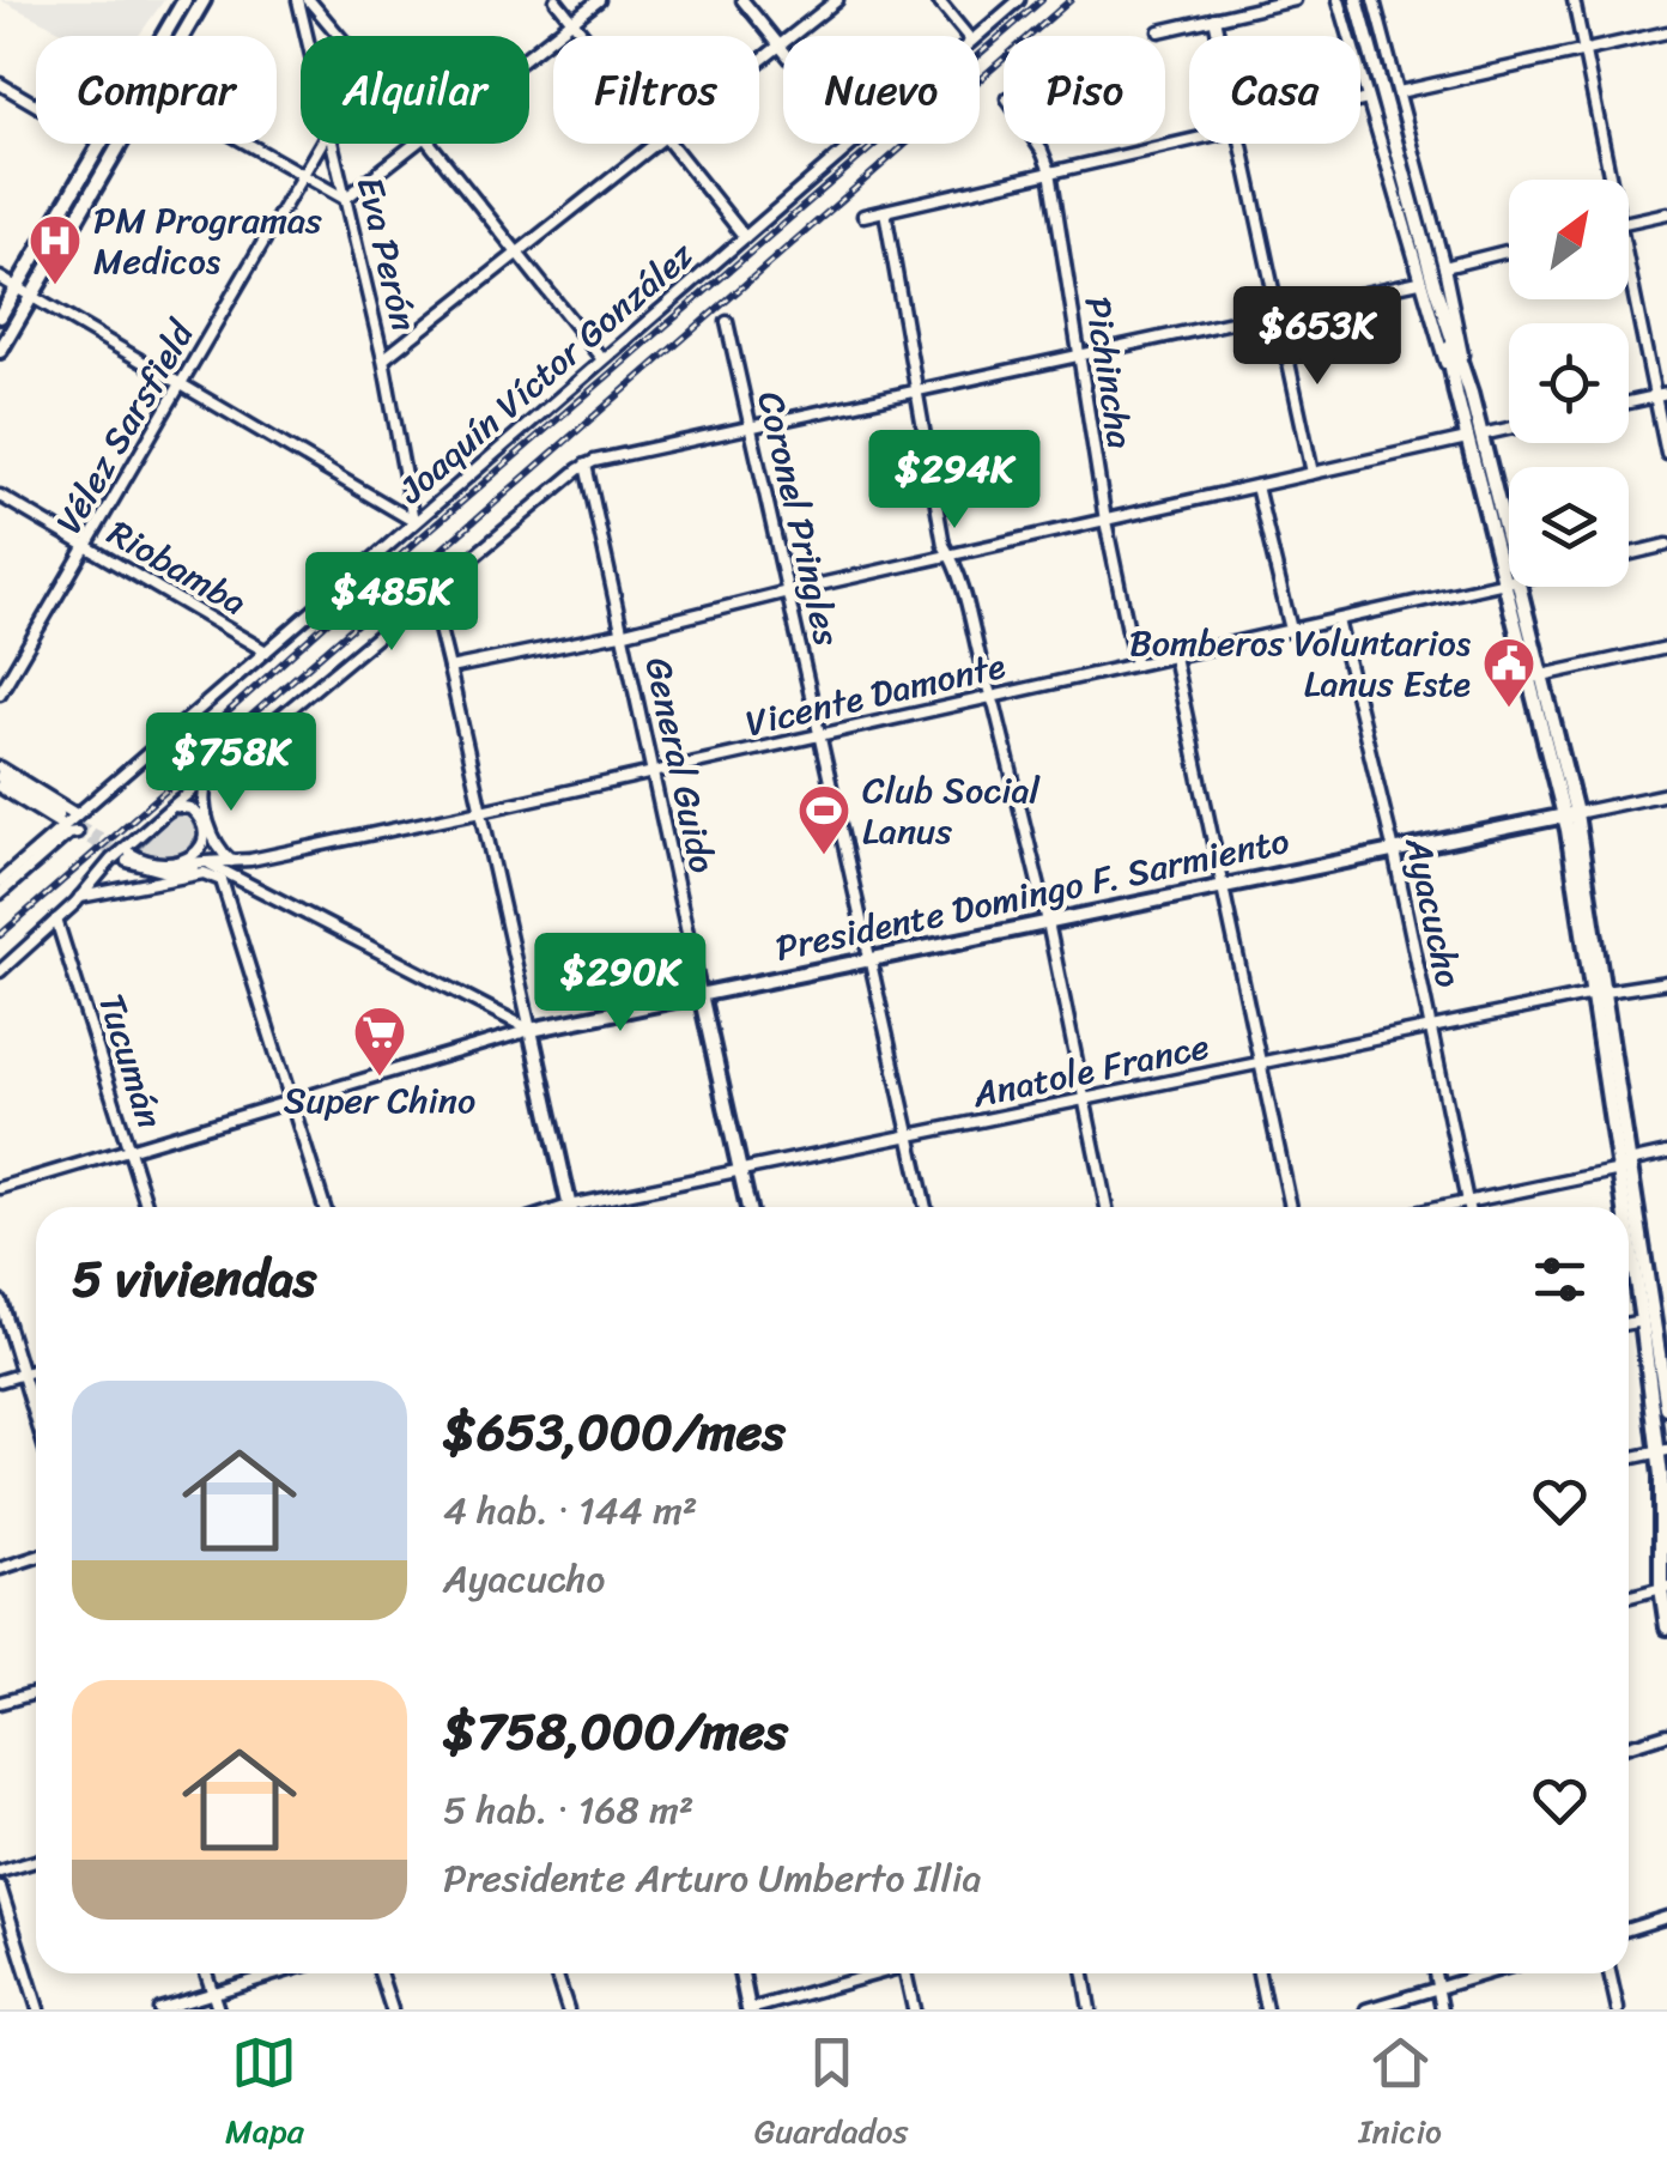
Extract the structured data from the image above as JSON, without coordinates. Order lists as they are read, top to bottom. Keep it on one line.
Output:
{"streets":{"main road":["General Guido","Presidente Domingo F. Sarmiento"],"street":["Eva Perón","Joaquín Víctor González","Pichincha","Vélez Sarsfield","Coronel Pringles","Riobamba","Vicente Damonte","Ayacucho","Tucumán","Anatole France"]},"crossings":[["Eva Perón","Joaquín Víctor González"],["Joaquín Víctor González","Riobamba"],["Pichincha","Vicente Damonte"],["Vélez Sarsfield","Riobamba"],["Coronel Pringles","Vicente Damonte"],["Coronel Pringles","Presidente Domingo F. Sarmiento"],["Coronel Pringles","Anatole France"],["Vicente Damonte","General Guido"],["Vicente Damonte","Ayacucho"],["General Guido","Presidente Domingo F. Sarmiento"],["General Guido","Anatole France"],["Presidente Domingo F. Sarmiento","Ayacucho"],["Presidente Domingo F. Sarmiento","Tucumán"],["Ayacucho","Anatole France"]],"places":{"hospital":["PM Programas Medicos"],"public building":["Bomberos Voluntarios Lanus Este"],"sports":["Club Social Lanus"],"supermarket":["Super Chino"]},"north":"top right","page":{"chip":["Comprar","Alquilar","Filtros","Nuevo","Piso","Casa"],"price":["$653K","$294K","$485K","$758K","$290K"],"heading":"5 viviendas","list":[{"name":"$653,000/mes","note":"4 hab. · 144 m² · Ayacucho"},{"name":"$758,000/mes","note":"5 hab. · 168 m² · Presidente Arturo Umberto Illia"}],"tabs":["Mapa","Guardados","Inicio"]}}
